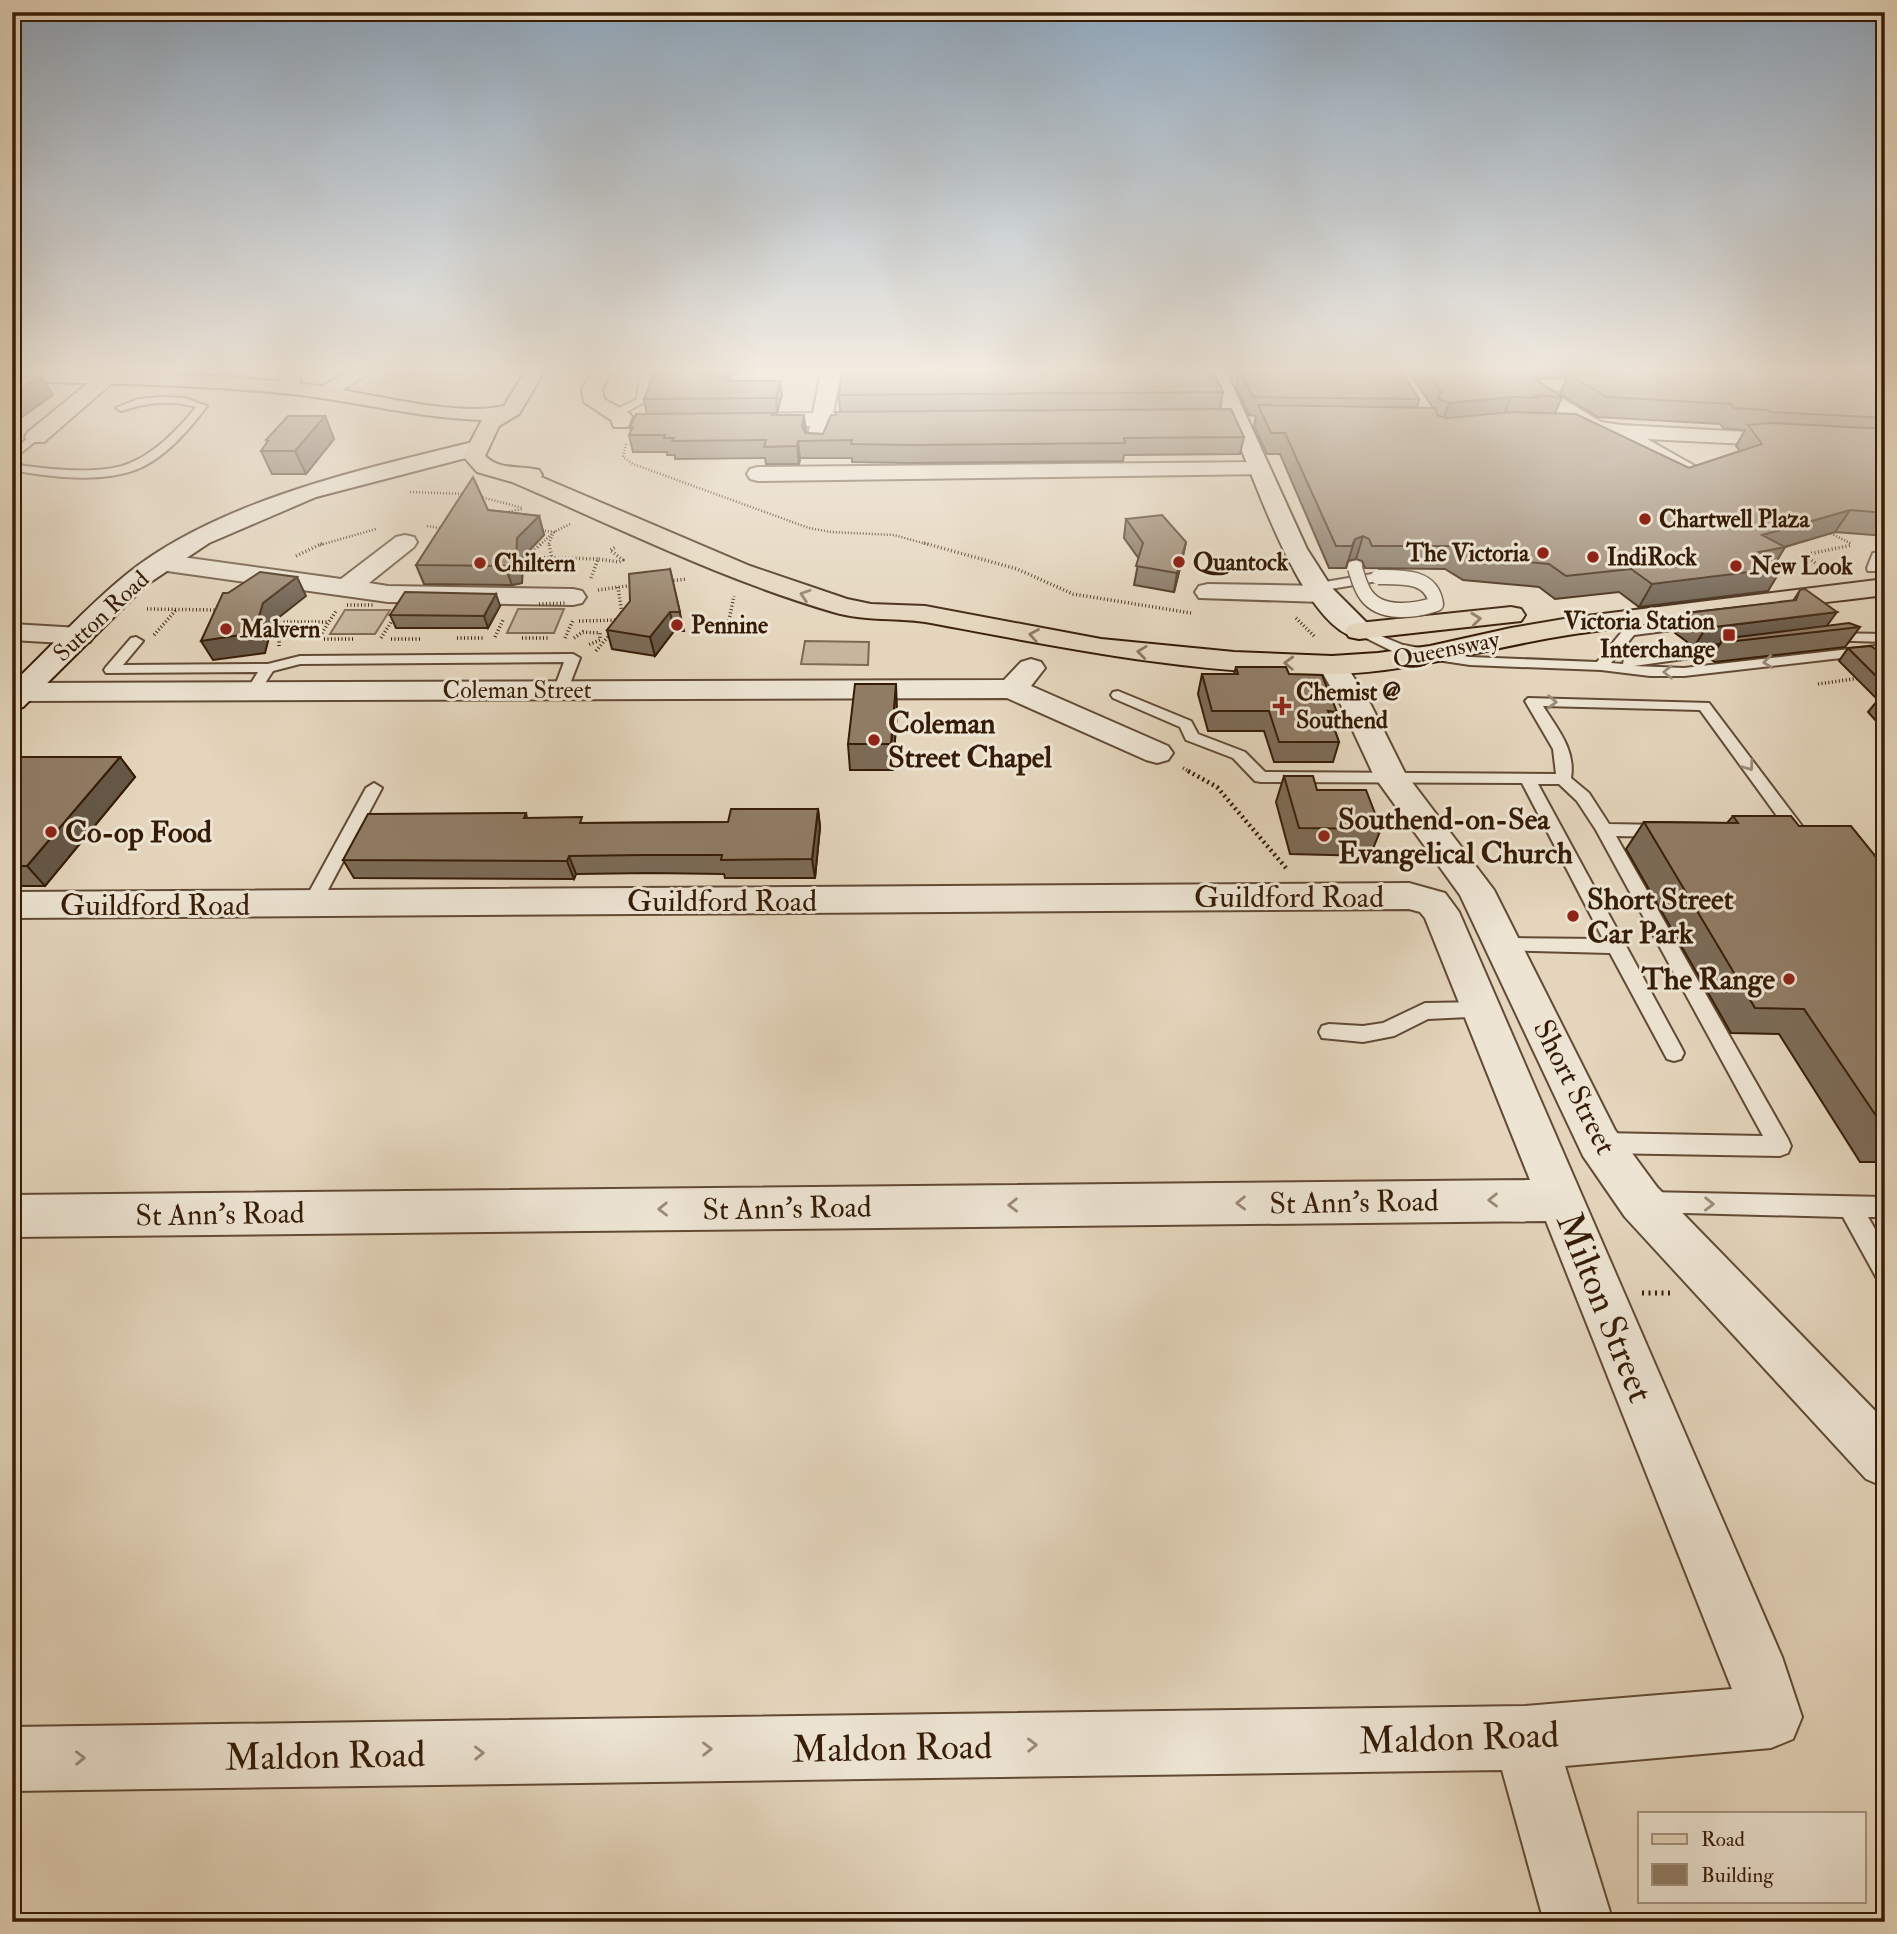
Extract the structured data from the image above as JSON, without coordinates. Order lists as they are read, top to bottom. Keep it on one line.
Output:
{"streets":{"main road":["Queensway"],"street":["Sutton Road","Coleman Street","Guildford Road","Short Street","St Ann's Road","Milton Street","Maldon Road"]},"crossings":[["Sutton Road","Queensway"],["Sutton Road","Coleman Street"],["Queensway","Short Street"],["Guildford Road","Milton Street"],["St Ann's Road","Milton Street"],["Milton Street","Maldon Road"]],"one_way":["St Ann's Road","Maldon Road"],"places":{"other":["Chartwell Plaza","The Victoria","IndiRock","Quantock","Chiltern","New Look","Pennine","Malvern","Coleman Street Chapel","Co-op Food","Southend-on-Sea Evangelical Church","Short Street Car Park","The Range"],"transit":["Victoria Station Interchange"],"health":["Chemist @ Southend"]},"legend":["Road","Building"]}
